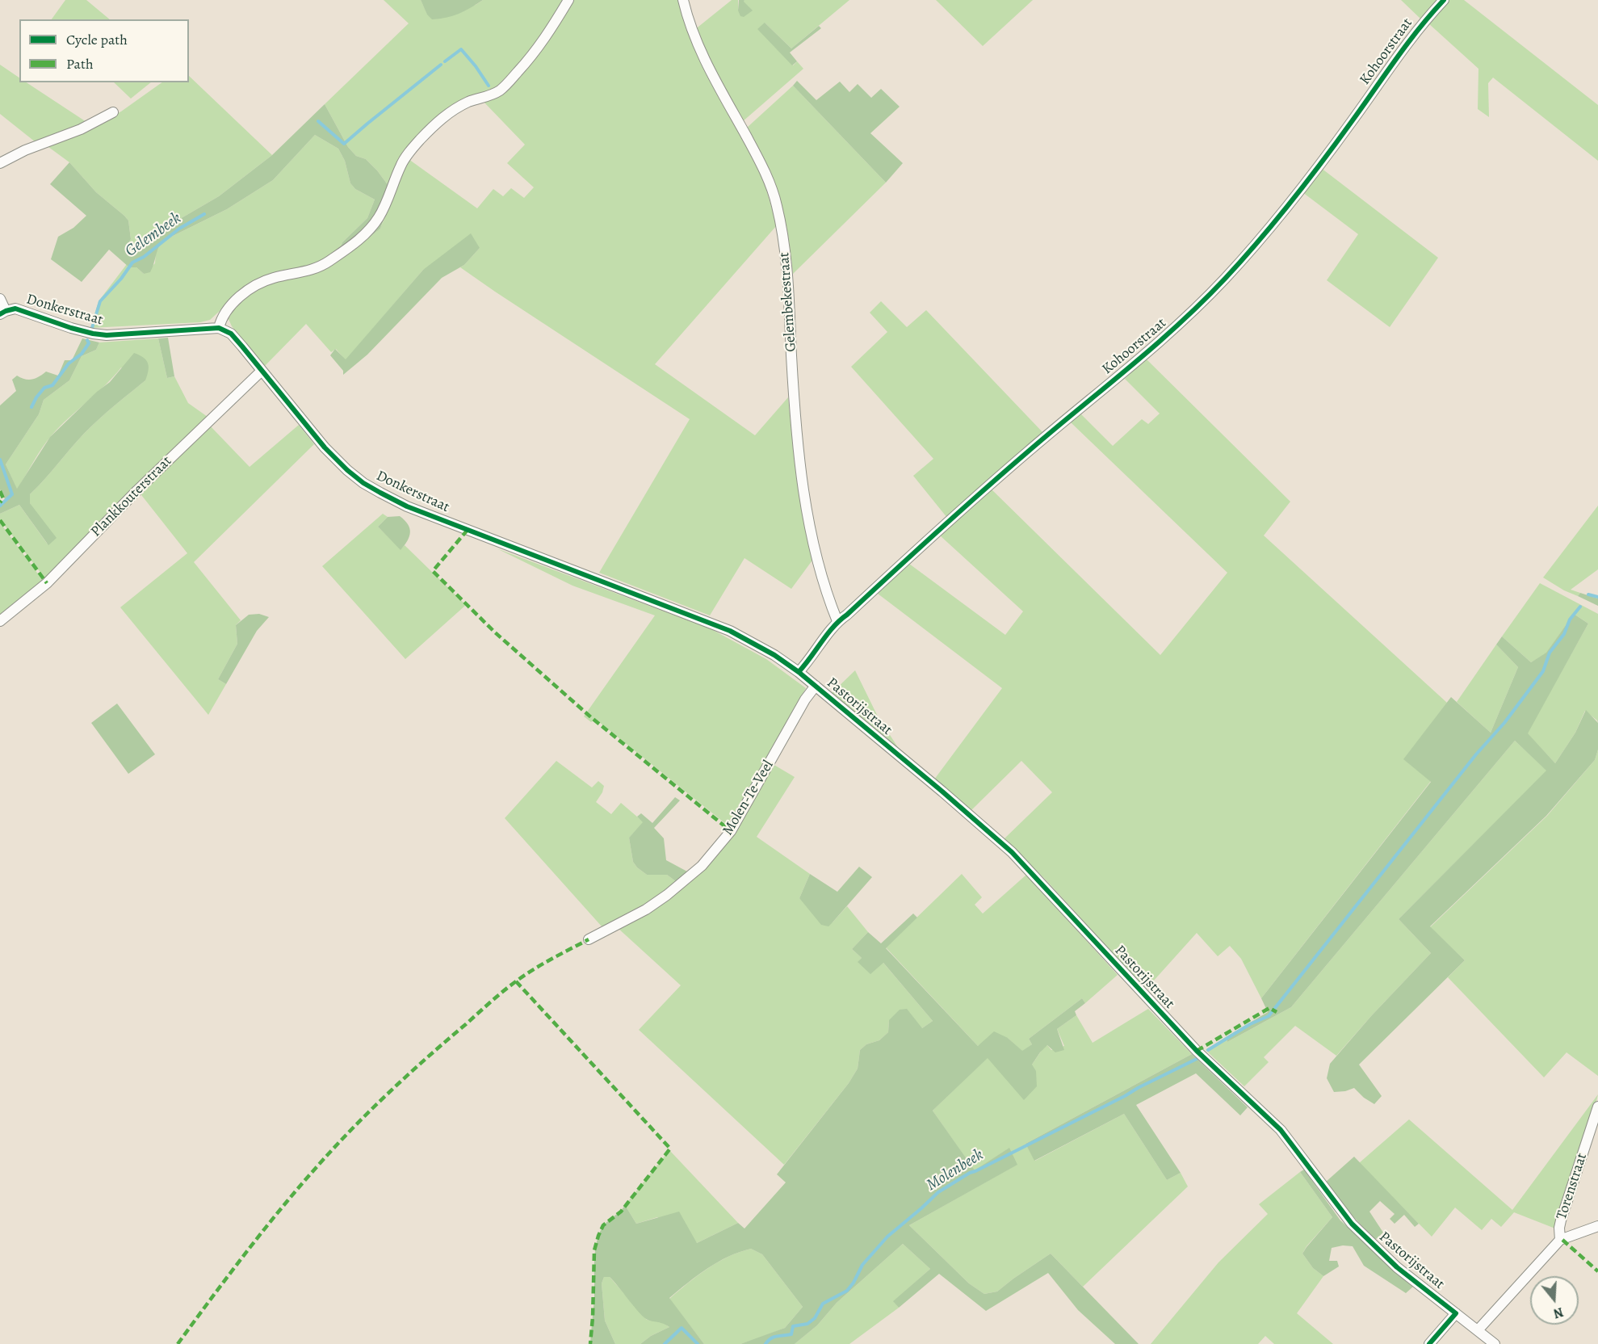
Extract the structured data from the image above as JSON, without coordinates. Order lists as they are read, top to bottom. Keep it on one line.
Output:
{"streets":{"street":["Kohoorstraat","Gelembekestraat","Donkerstraat","Plankkouterstraat","Pastorijstraat","Molen-Te-Veel","Torenstraat"]},"crossings":[["Kohoorstraat","Gelembekestraat"],["Kohoorstraat","Donkerstraat"],["Kohoorstraat","Pastorijstraat"],["Donkerstraat","Plankkouterstraat"],["Donkerstraat","Pastorijstraat"],["Pastorijstraat","Molen-Te-Veel"],["Pastorijstraat","Torenstraat"]],"water":["Gelembeek","Molenbeek"],"legend":["Cycle path","Path"],"north":"bottom"}
